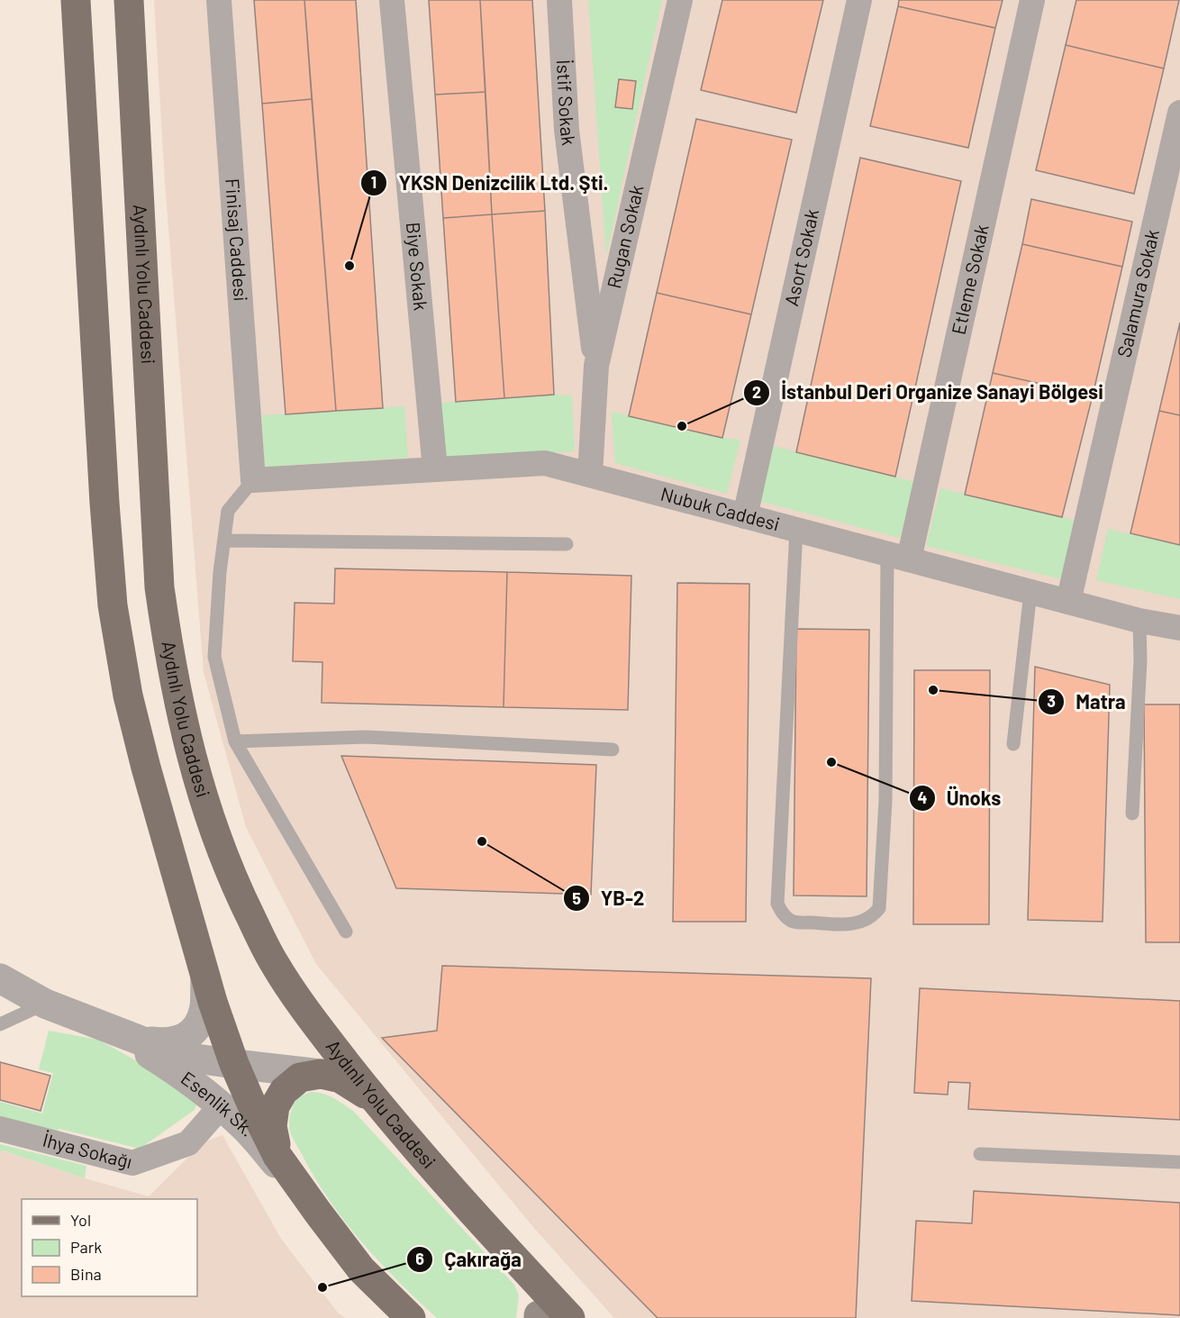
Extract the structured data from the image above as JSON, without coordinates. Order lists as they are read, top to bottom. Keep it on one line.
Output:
{"streets":{"main road":["Aydınlı Yolu Caddesi"],"street":["İstif Sokak","Rugan Sokak","Finisaj Caddesi","Asort Sokak","Biye Sokak","Etleme Sokak","Salamura Sokak","Nubuk Caddesi","Esenlik Sk.","İhya Sokağı"]},"crossings":[["İstif Sokak","Rugan Sokak"],["Rugan Sokak","Nubuk Caddesi"],["Finisaj Caddesi","Nubuk Caddesi"],["Asort Sokak","Nubuk Caddesi"],["Biye Sokak","Nubuk Caddesi"],["Etleme Sokak","Nubuk Caddesi"],["Salamura Sokak","Nubuk Caddesi"],["Esenlik Sk.","İhya Sokağı"]],"places":["YKSN Denizcilik Ltd. Şti.","İstanbul Deri Organize Sanayi Bölgesi","Matra","Ünoks","YB-2","Çakırağa"],"legend":["Yol","Park","Bina"]}
